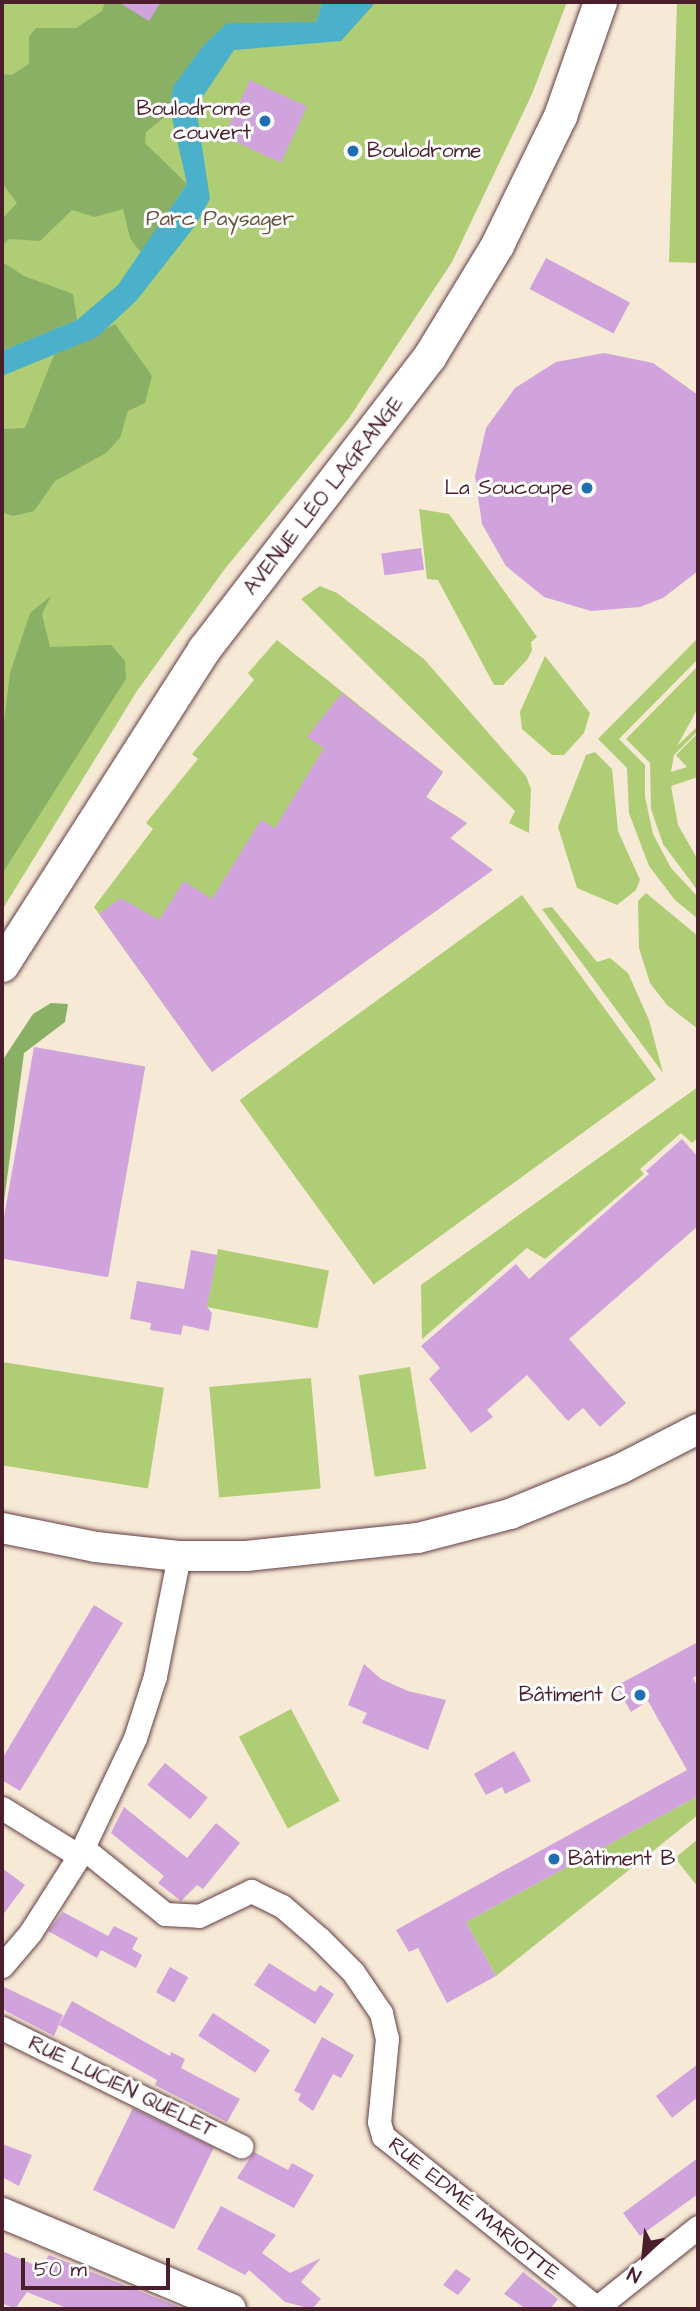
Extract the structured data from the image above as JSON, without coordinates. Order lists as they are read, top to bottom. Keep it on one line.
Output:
{"streets":{"main road":["AVENUE LÉO LAGRANGE"],"street":["RUE LUCIEN QUELET","RUE EDMÉ MARIOTTE"]},"parks":["Parc Paysager"],"places":["Boulodrome couvert","Boulodrome","La Soucoupe","Bâtiment C","Bâtiment B"],"scale_bar":"50 m","north":"bottom left"}
